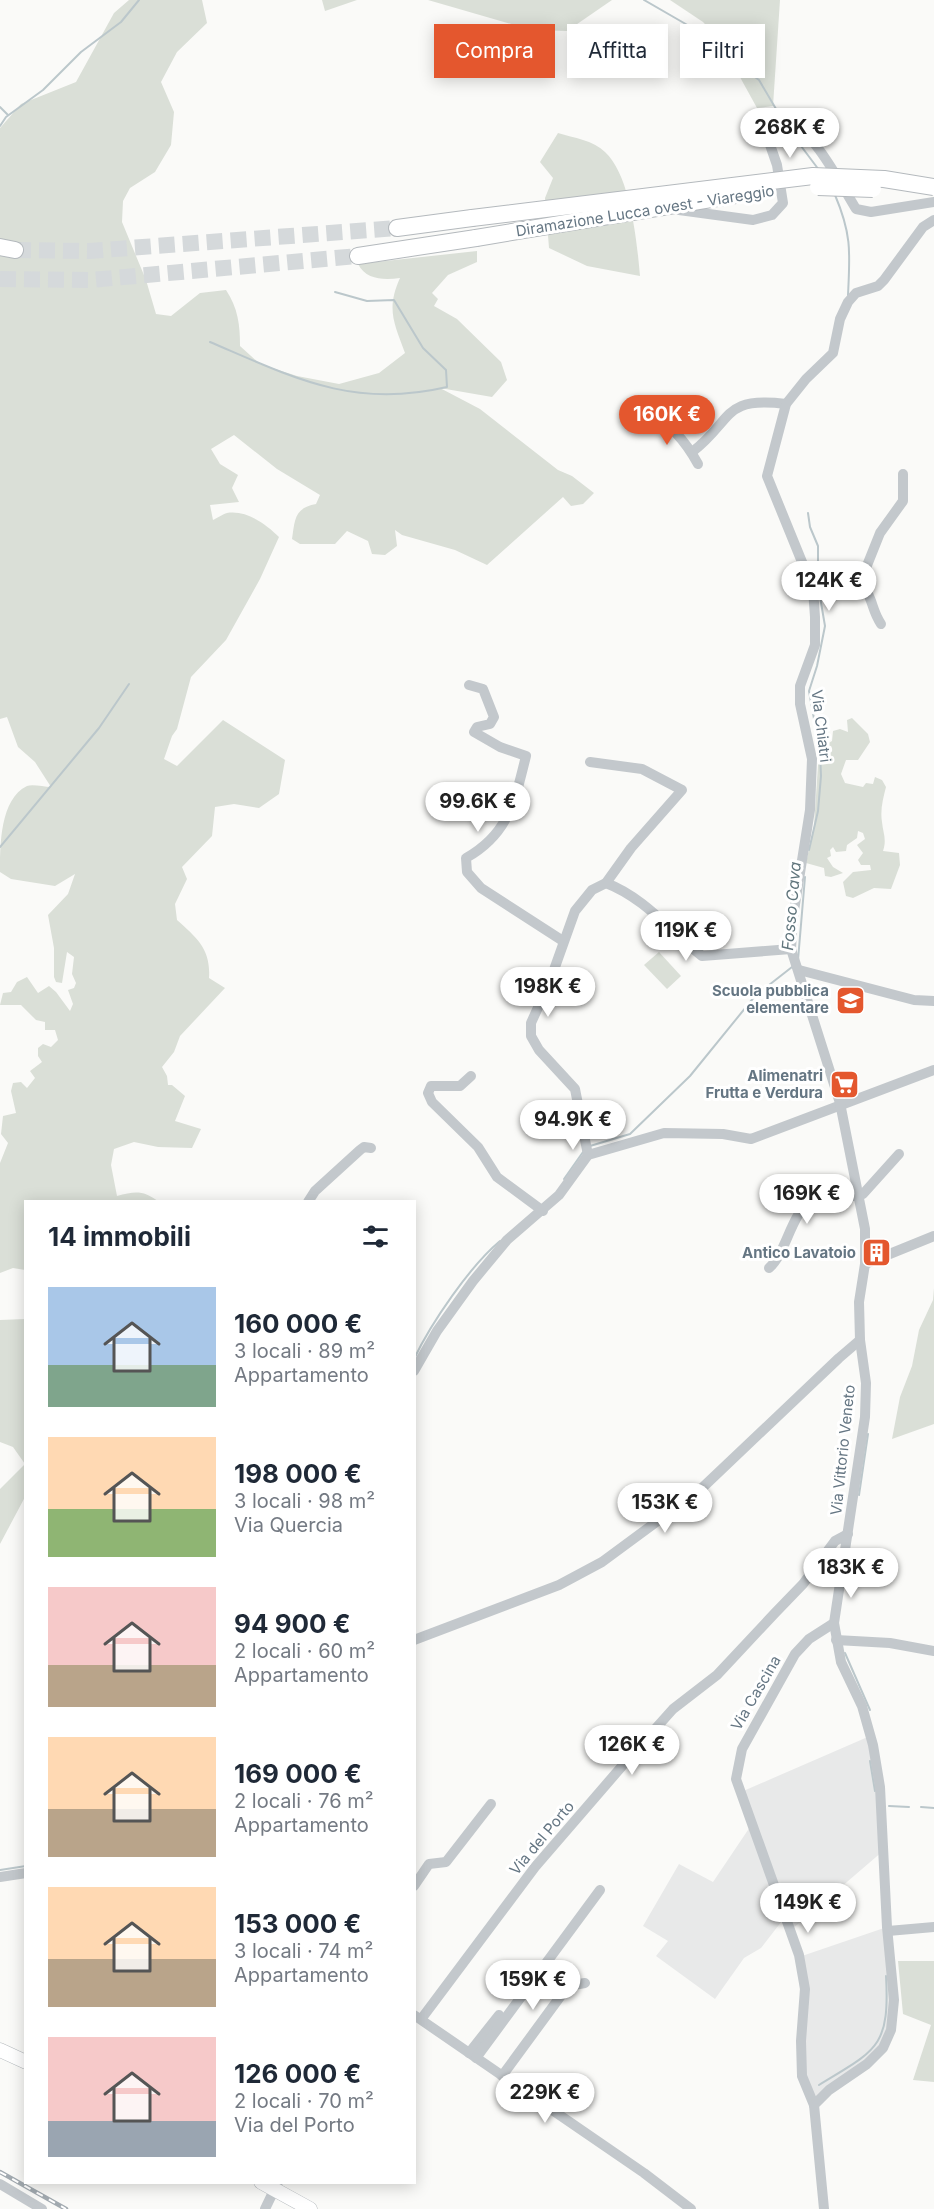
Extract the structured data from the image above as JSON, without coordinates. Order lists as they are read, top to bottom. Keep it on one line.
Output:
{"streets":{"highway":["Diramazione Lucca ovest - Viareggio"],"street":["Via Chiatri","Via Vittorio Veneto","Via Cascina","Via del Porto"]},"crossings":[["Via Chiatri","Via Vittorio Veneto"],["Via Vittorio Veneto","Via Cascina"],["Via Vittorio Veneto","Via del Porto"]],"water":["Fosso Cava"],"places":{"school or university":["Scuola pubblica elementare"],"supermarket":["Alimenatri Frutta e Verdura"],"building":["Antico Lavatoio"]},"page":{"chip":["Compra","Affitta","Filtri"],"price":["268K €","160K €","124K €","99.6K €","119K €","198K €","94.9K €","169K €","153K €","183K €","126K €","149K €","159K €","229K €"],"heading":"14 immobili","list":[{"name":"160 000 €","note":"3 locali · 89 m² · Appartamento"},{"name":"198 000 €","note":"3 locali · 98 m² · Via Quercia"},{"name":"94 900 €","note":"2 locali · 60 m² · Appartamento"},{"name":"169 000 €","note":"2 locali · 76 m² · Appartamento"},{"name":"153 000 €","note":"3 locali · 74 m² · Appartamento"},{"name":"126 000 €","note":"2 locali · 70 m² · Via del Porto"}]}}
